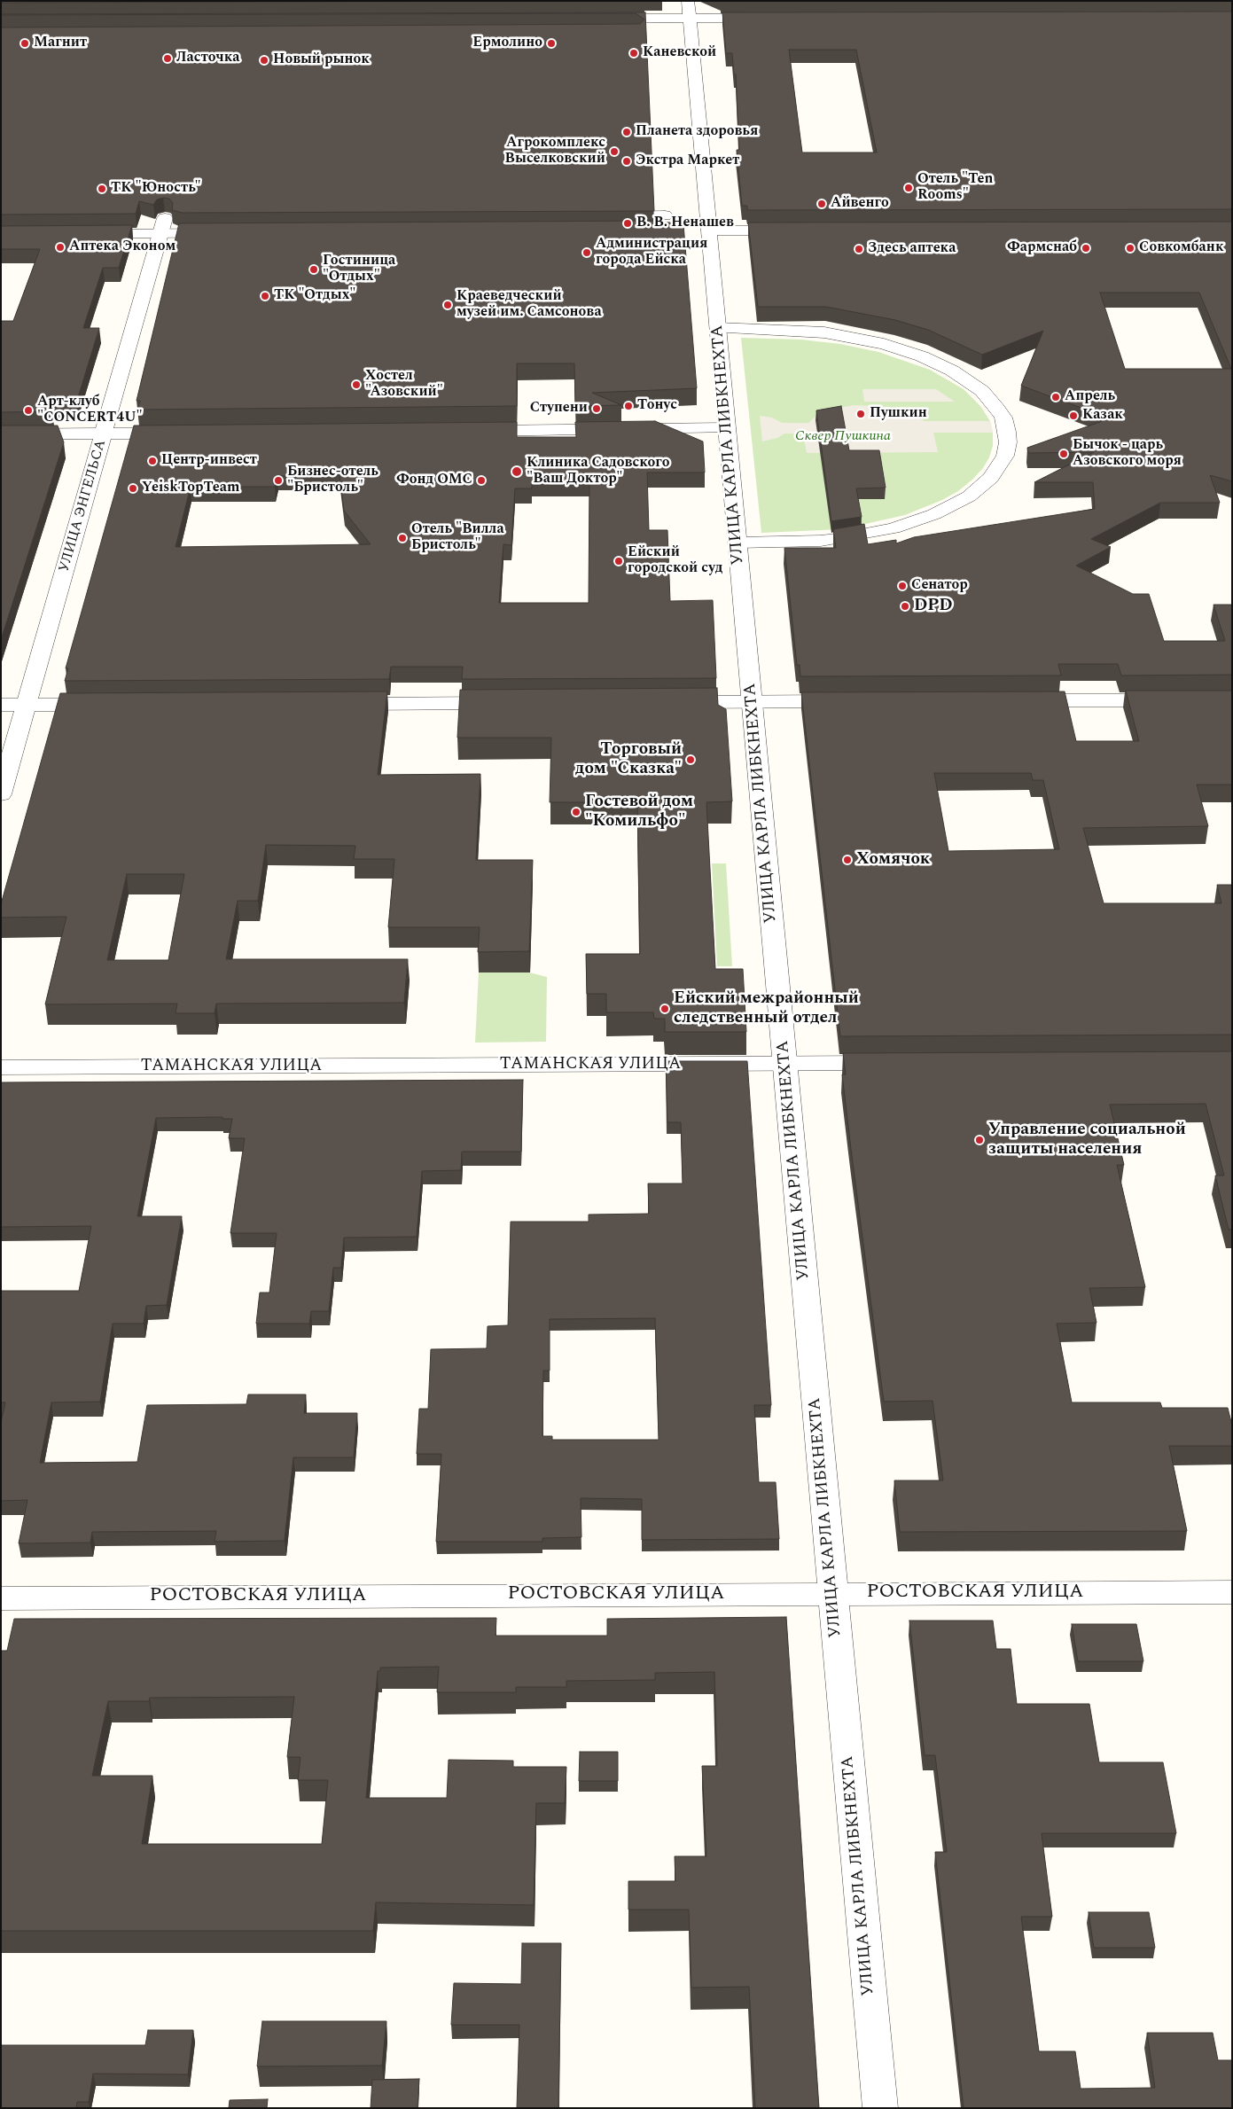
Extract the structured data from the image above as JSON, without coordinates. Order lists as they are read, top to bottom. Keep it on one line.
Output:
{"streets":{"street":["УЛИЦА КАРЛА ЛИБКНЕХТА","УЛИЦА ЭНГЕЛЬСА","ТАМАНСКАЯ УЛИЦА","РОСТОВСКАЯ УЛИЦА"]},"crossings":[["УЛИЦА КАРЛА ЛИБКНЕХТА","ТАМАНСКАЯ УЛИЦА"],["УЛИЦА КАРЛА ЛИБКНЕХТА","РОСТОВСКАЯ УЛИЦА"]],"parks":["Сквер Пушкина"],"places":["Магнит","Ермолино","Каневской","Ласточка","Новый рынок","Планета здоровья","Агрокомплекс Выселковский","Экстра Маркет","Отель \"Ten Rooms\"","ТК \"Юность\"","Айвенго","В. В. Ненашев","Аптека Эконом","Фармснаб","Совкомбанк","Здесь аптека","Администрация города Ейска","Гостиница \"Отдых\"","ТК \"Отдых\"","Краеведческий музей им. Самсонова","Хостел \"Азовский\"","Апрель","Тонус","Ступени","Арт-клуб \"CONCERT4U\"","Пушкин","Казак","Бычок - царь Азовского моря","Центр-инвест","Клиника Садовского \"Ваш Доктор\"","Бизнес-отель \"Бристоль\"","Фонд ОМС","YeiskTopTeam","Отель \"Вилла Бристоль\"","Ейский городской суд","Сенатор","DPD","Торговый дом \"Сказка\"","Гостевой дом \"Комильфо\"","Хомячок","Ейский межрайонный следственный отдел","Управление социальной защиты населения"]}
